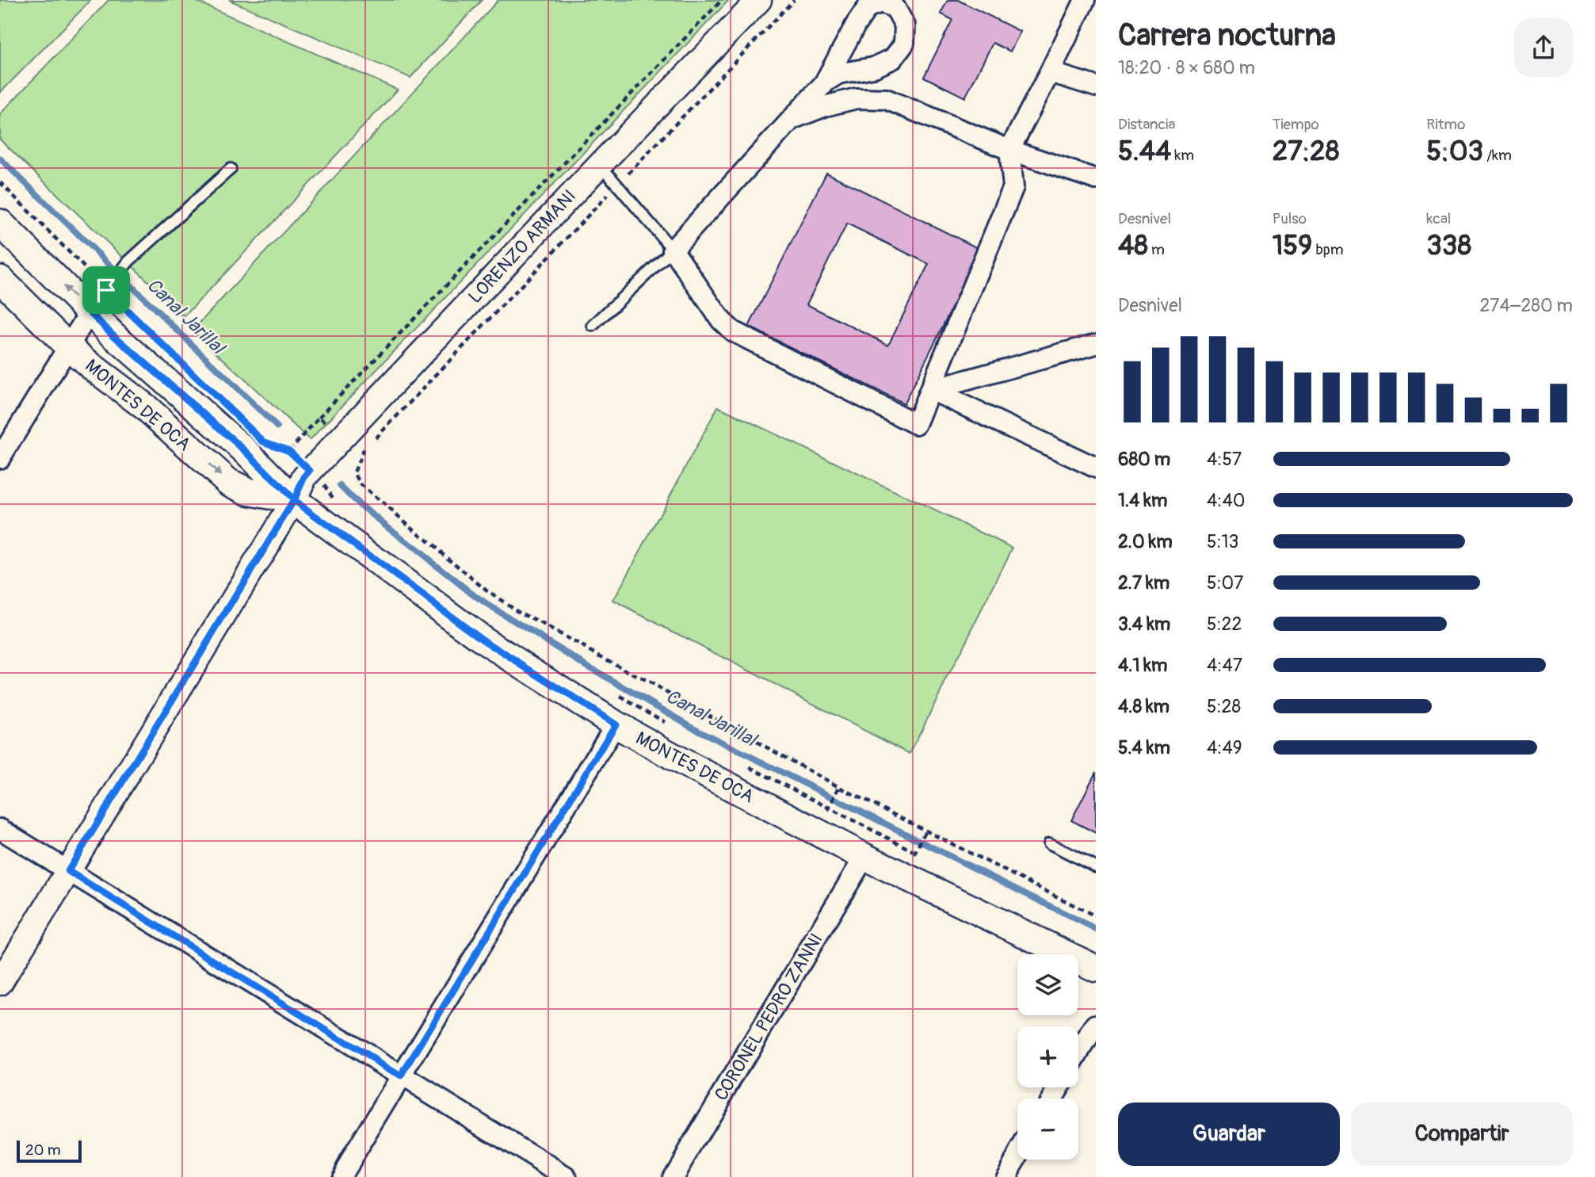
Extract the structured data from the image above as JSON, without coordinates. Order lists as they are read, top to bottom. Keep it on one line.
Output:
{"streets":{"main road":["MONTES DE OCA"],"street":["LORENZO ARMANI","CORONEL PEDRO ZANNI"]},"crossings":[["LORENZO ARMANI","MONTES DE OCA"],["MONTES DE OCA","CORONEL PEDRO ZANNI"]],"water":["Canal Jarillal"],"scale_bar":"20 m","page":{"heading":["Carrera nocturna","18:20 · 8 × 680 m"],"stats":[["Distancia","5.44 km"],["Tiempo","27:28"],["Ritmo","5:03 /km"],["Desnivel","48 m"],["Pulso","159 bpm"],["kcal","338"]],"chart":["Desnivel","274–280 m"],"list":[{"name":"680 m","note":"4:57"},{"name":"1.4 km","note":"4:40"},{"name":"2.0 km","note":"5:13"},{"name":"2.7 km","note":"5:07"},{"name":"3.4 km","note":"5:22"},{"name":"4.1 km","note":"4:47"},{"name":"4.8 km","note":"5:28"},{"name":"5.4 km","note":"4:49"}],"map_buttons":["+","−"],"buttons":["Guardar","Compartir"],"scale":"20 m"}}
